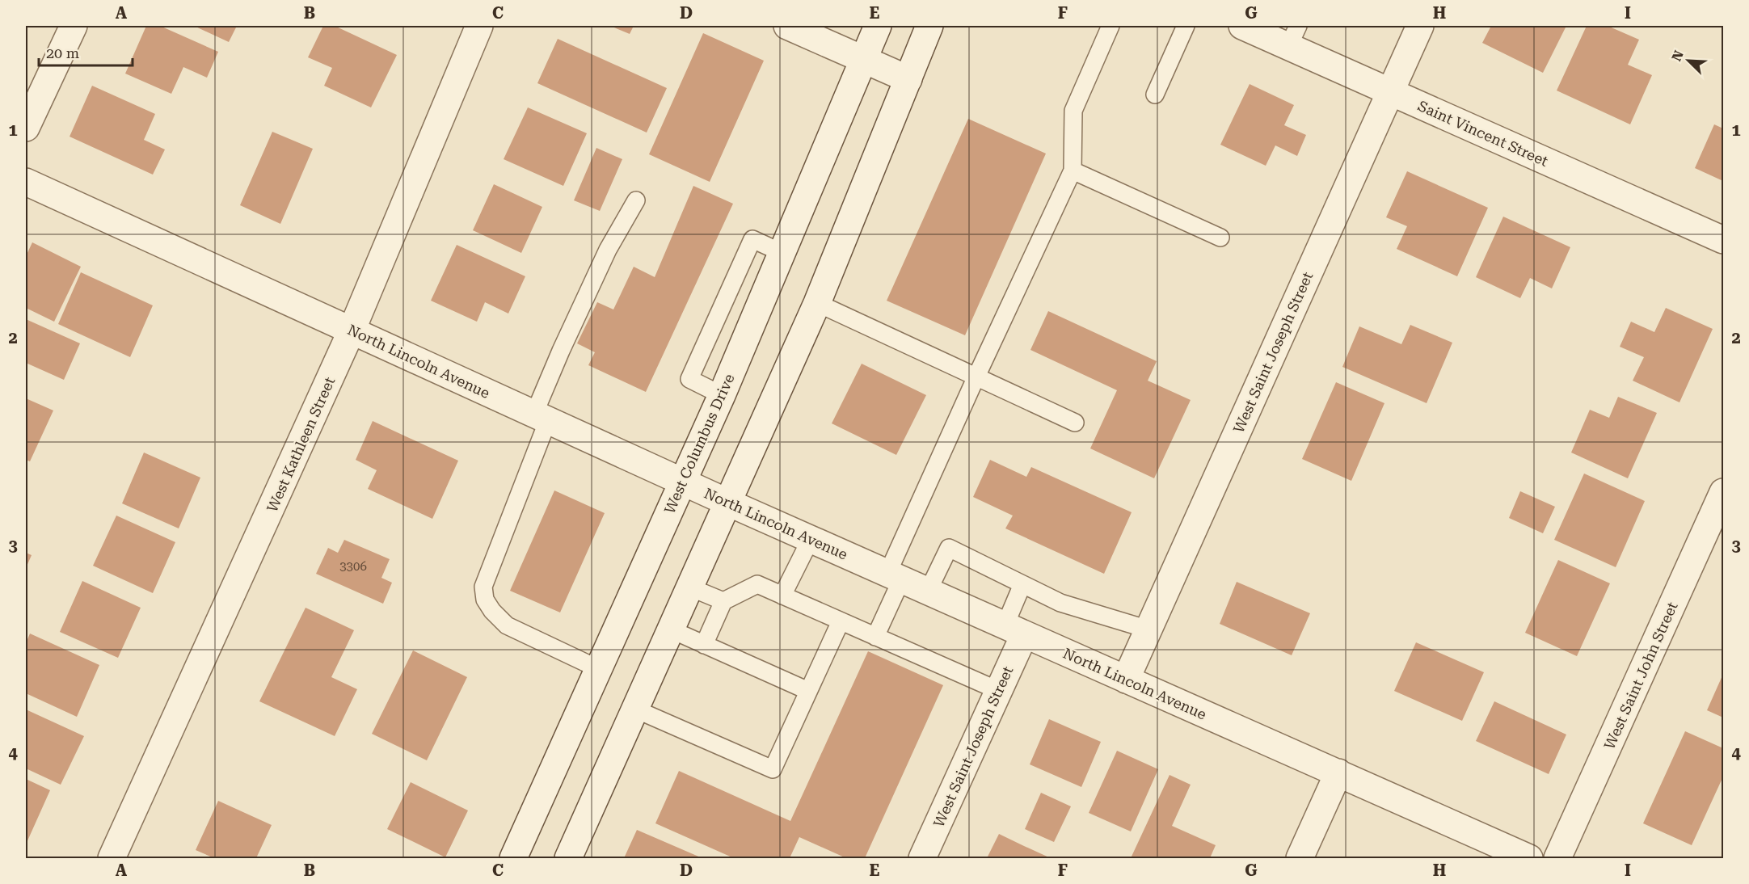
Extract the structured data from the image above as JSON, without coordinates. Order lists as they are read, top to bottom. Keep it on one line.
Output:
{"streets":{"street":["Saint Vincent Street","West Saint Joseph Street","North Lincoln Avenue","West Columbus Drive","West Kathleen Street","West Saint John Street"]},"crossings":[["Saint Vincent Street","West Saint Joseph Street"],["West Saint Joseph Street","North Lincoln Avenue"],["North Lincoln Avenue","West Columbus Drive"],["North Lincoln Avenue","West Kathleen Street"]],"house_numbers":["3306"],"scale_bar":"20 m","north":"top left","grid":{"columns":["A","B","C","D","E","F","G","H","I"],"rows":["1","2","3","4"]}}
